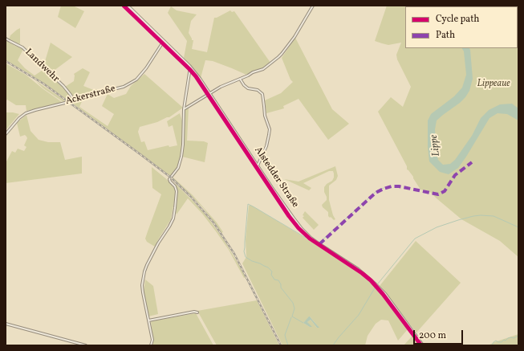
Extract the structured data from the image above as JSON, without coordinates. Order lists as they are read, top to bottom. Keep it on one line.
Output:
{"streets":{"street":["Landwehr","Ackerstraße","Alstedder Straße"]},"crossings":[["Landwehr","Ackerstraße"],["Ackerstraße","Alstedder Straße"]],"water":["Lippe"],"parks":["Lippeaue"],"legend":["Cycle path","Path"],"scale_bar":"200 m"}
